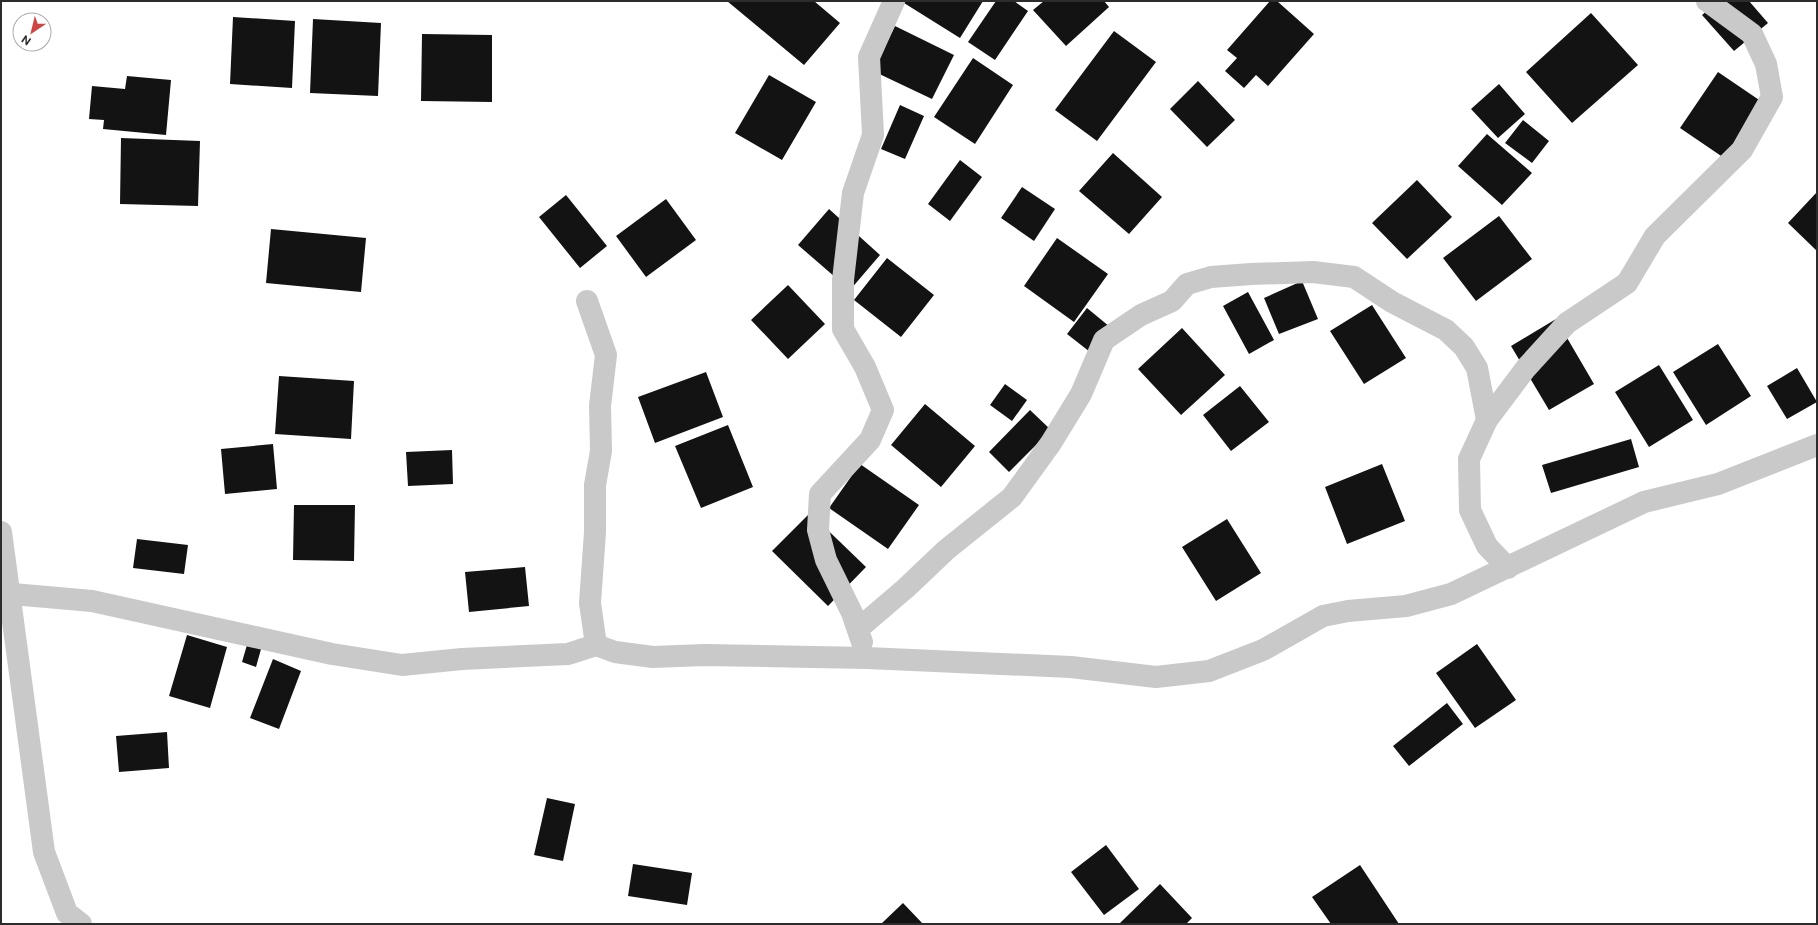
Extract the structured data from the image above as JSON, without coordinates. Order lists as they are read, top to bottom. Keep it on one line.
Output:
{"north":"bottom left"}
